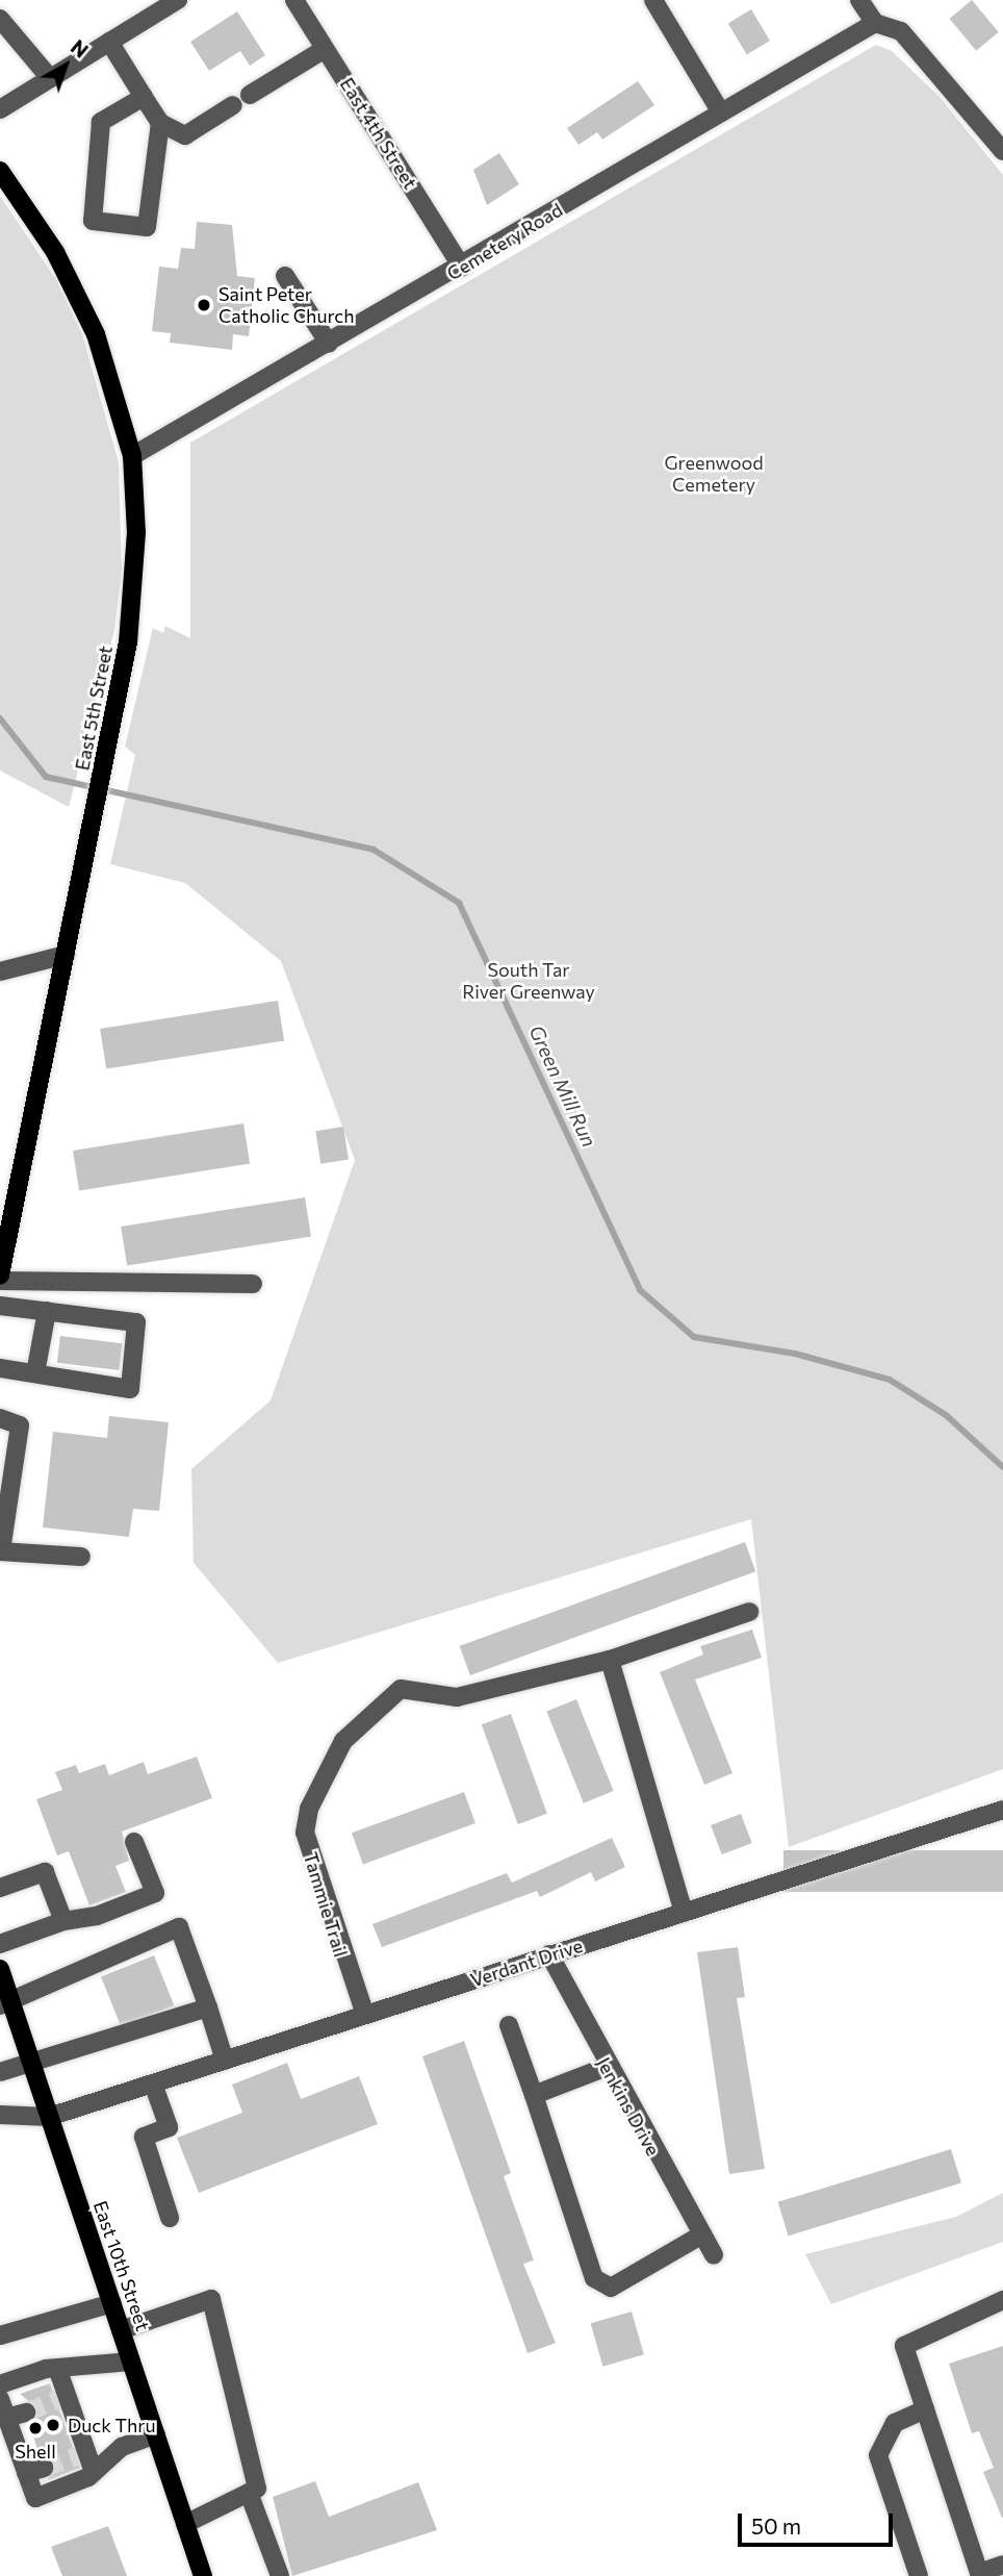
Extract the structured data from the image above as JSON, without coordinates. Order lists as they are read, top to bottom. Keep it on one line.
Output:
{"streets":{"main road":["East 5th Street","East 10th Street"],"street":["East 4th Street","Cemetery Road","Tammie Trail","Verdant Drive","Jenkins Drive"]},"crossings":[["East 4th Street","Cemetery Road"],["Cemetery Road","East 5th Street"],["Tammie Trail","Verdant Drive"],["Verdant Drive","Jenkins Drive"],["Verdant Drive","East 10th Street"]],"water":["Green Mill Run"],"parks":["Greenwood Cemetery","South Tar River Greenway"],"places":["Saint Peter Catholic Church","Duck Thru","Shell"],"scale_bar":"50 m","north":"top right"}
